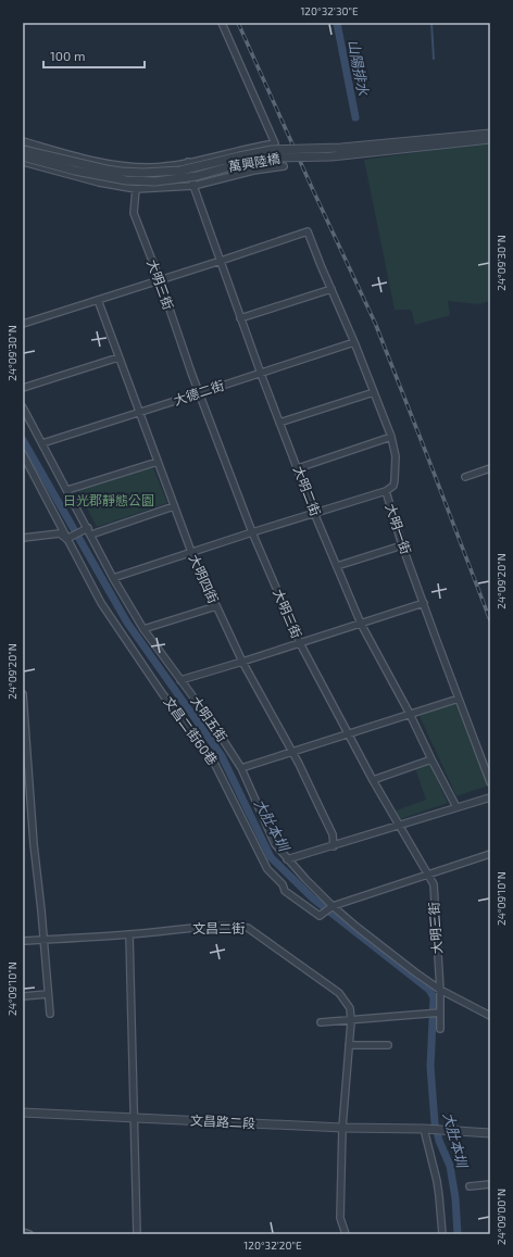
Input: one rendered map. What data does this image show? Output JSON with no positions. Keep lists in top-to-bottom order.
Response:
{
  "streets": {
    "street": [
      "萬興陸橋",
      "大明三街",
      "大德二街",
      "大明二街",
      "大明一街",
      "大明四街",
      "大明五街",
      "文昌二街60巷",
      "文昌二街",
      "文昌路二段"
    ]
  },
  "crossings": [
    ["大明三街", "大德二街"],
    ["大明三街", "大明五街"],
    ["大德二街", "大明二街"],
    ["大德二街", "大明一街"],
    ["大德二街", "大明四街"],
    ["大德二街", "大明五街"],
    ["大明二街", "大明一街"],
    ["大明五街", "文昌二街60巷"],
    ["文昌二街", "文昌路二段"]
  ],
  "water": ["山陽排水", "大肚本圳"],
  "parks": ["日光郡靜態公園"],
  "scale_bar": "100 m",
  "coordinates": [
    "120°32'30\"E",
    "24°09'30\"N",
    "24°09'20\"N",
    "24°09'10\"N",
    "24°09'00\"N",
    "120°32'20\"E"
  ]
}
